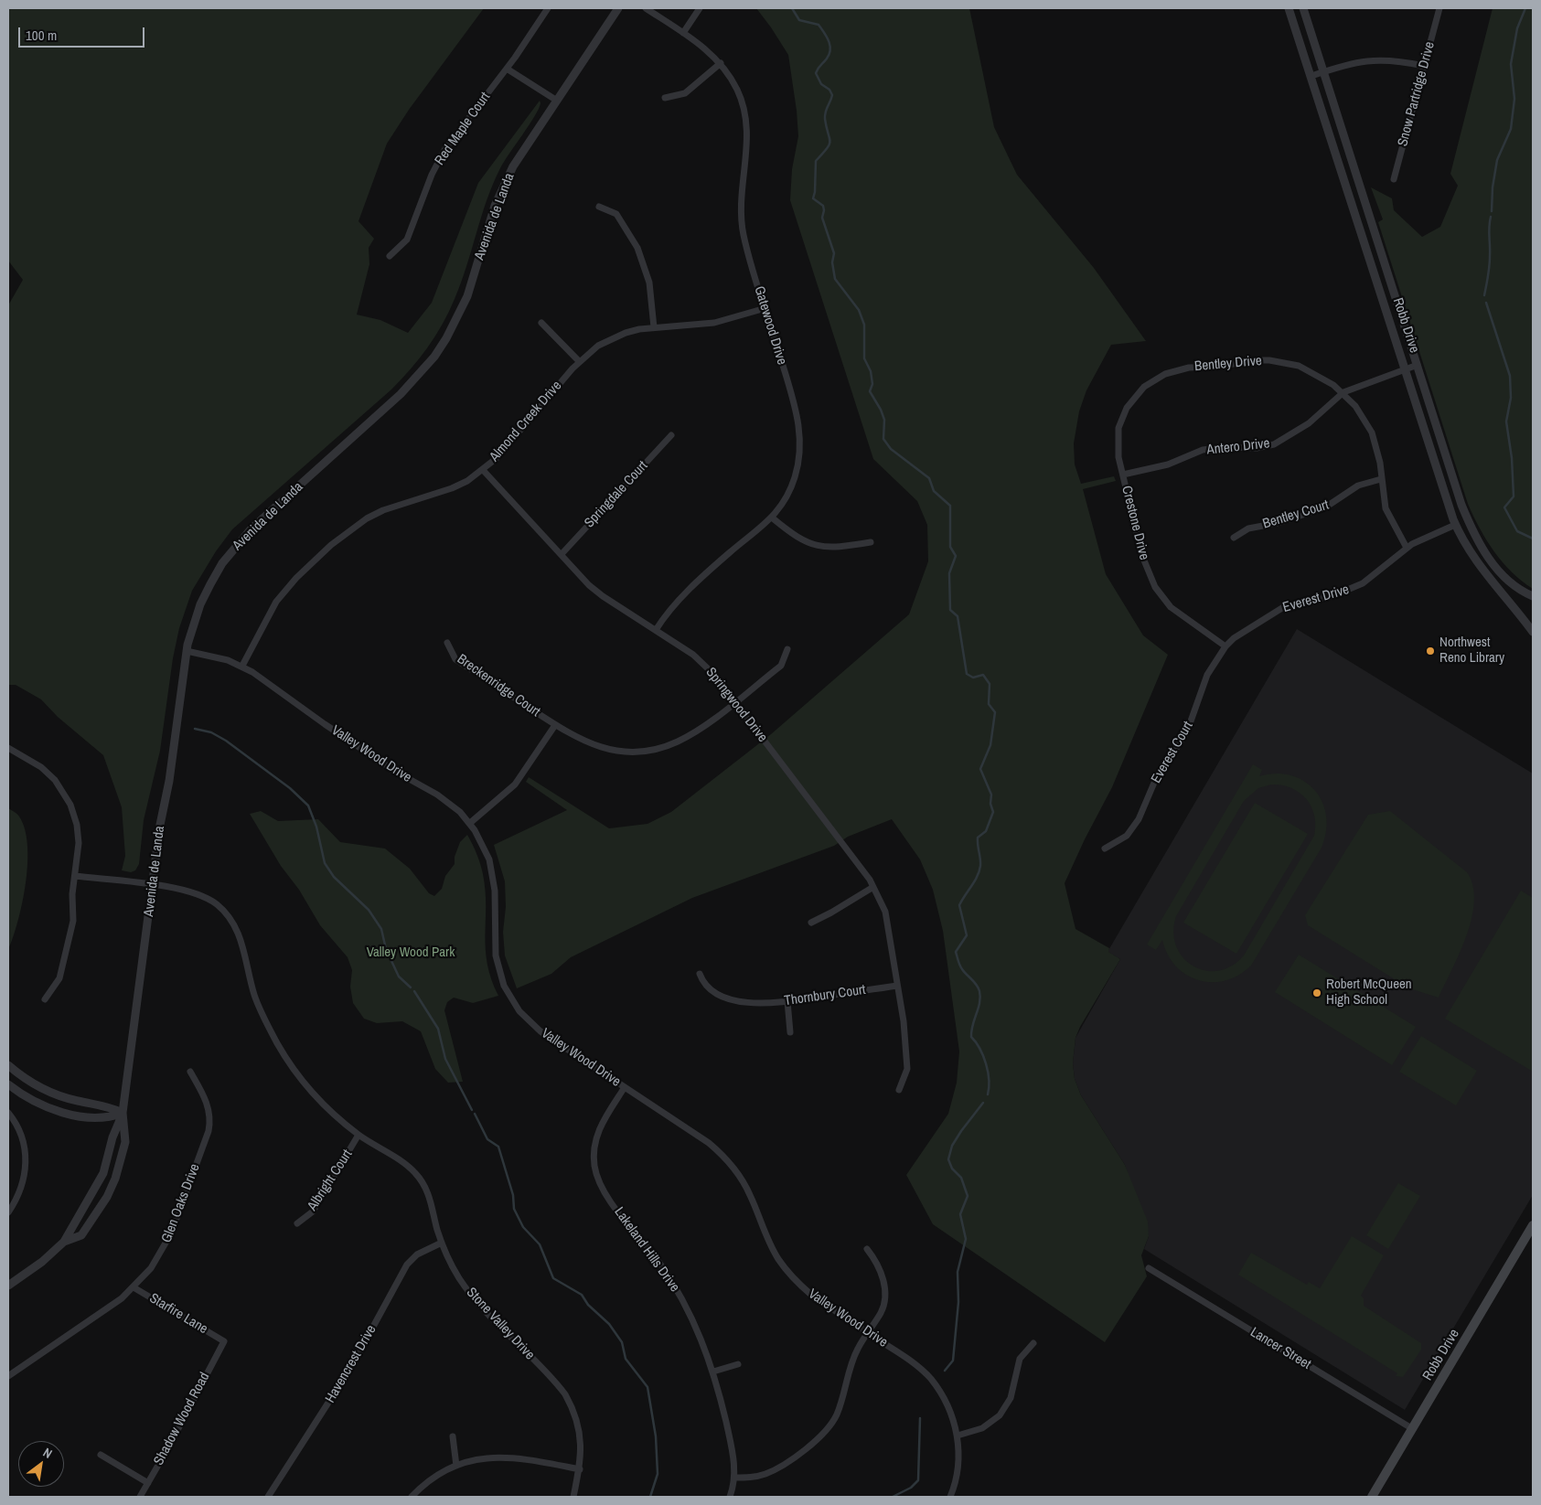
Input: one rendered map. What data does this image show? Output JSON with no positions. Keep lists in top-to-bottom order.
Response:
{
  "streets": {
    "main road": ["Robb Drive"],
    "street": [
      "Snow Partridge Drive",
      "Red Maple Court",
      "Avenida de Landa",
      "Gatewood Drive",
      "Bentley Drive",
      "Almond Creek Drive",
      "Antero Drive",
      "Springdale Court",
      "Bentley Court",
      "Crestone Drive",
      "Everest Drive",
      "Breckenridge Court",
      "Springwood Drive",
      "Everest Court",
      "Valley Wood Drive",
      "Thornbury Court",
      "Albright Court",
      "Glen Oaks Drive",
      "Lakeland Hills Drive",
      "Starfire Lane",
      "Stone Valley Drive",
      "Lancer Street",
      "Havencrest Drive",
      "Shadow Wood Road"
    ]
  },
  "crossings": [
    ["Avenida de Landa", "Valley Wood Drive"],
    ["Avenida de Landa", "Stone Valley Drive"],
    ["Gatewood Drive", "Almond Creek Drive"],
    ["Gatewood Drive", "Springwood Drive"],
    ["Robb Drive", "Antero Drive"],
    ["Robb Drive", "Everest Drive"],
    ["Robb Drive", "Lancer Street"],
    ["Bentley Drive", "Antero Drive"],
    ["Bentley Drive", "Bentley Court"],
    ["Bentley Drive", "Crestone Drive"],
    ["Bentley Drive", "Everest Drive"],
    ["Almond Creek Drive", "Springwood Drive"],
    ["Almond Creek Drive", "Valley Wood Drive"],
    ["Antero Drive", "Crestone Drive"],
    ["Springdale Court", "Springwood Drive"],
    ["Crestone Drive", "Everest Drive"],
    ["Crestone Drive", "Everest Court"],
    ["Everest Drive", "Everest Court"],
    ["Breckenridge Court", "Springwood Drive"],
    ["Springwood Drive", "Thornbury Court"],
    ["Valley Wood Drive", "Lakeland Hills Drive"],
    ["Albright Court", "Stone Valley Drive"],
    ["Glen Oaks Drive", "Starfire Lane"],
    ["Starfire Lane", "Shadow Wood Road"],
    ["Stone Valley Drive", "Havencrest Drive"]
  ],
  "parks": ["Valley Wood Park"],
  "places": ["Northwest Reno Library", "Robert McQueen High School"],
  "scale_bar": "100 m",
  "north": "top right"
}
